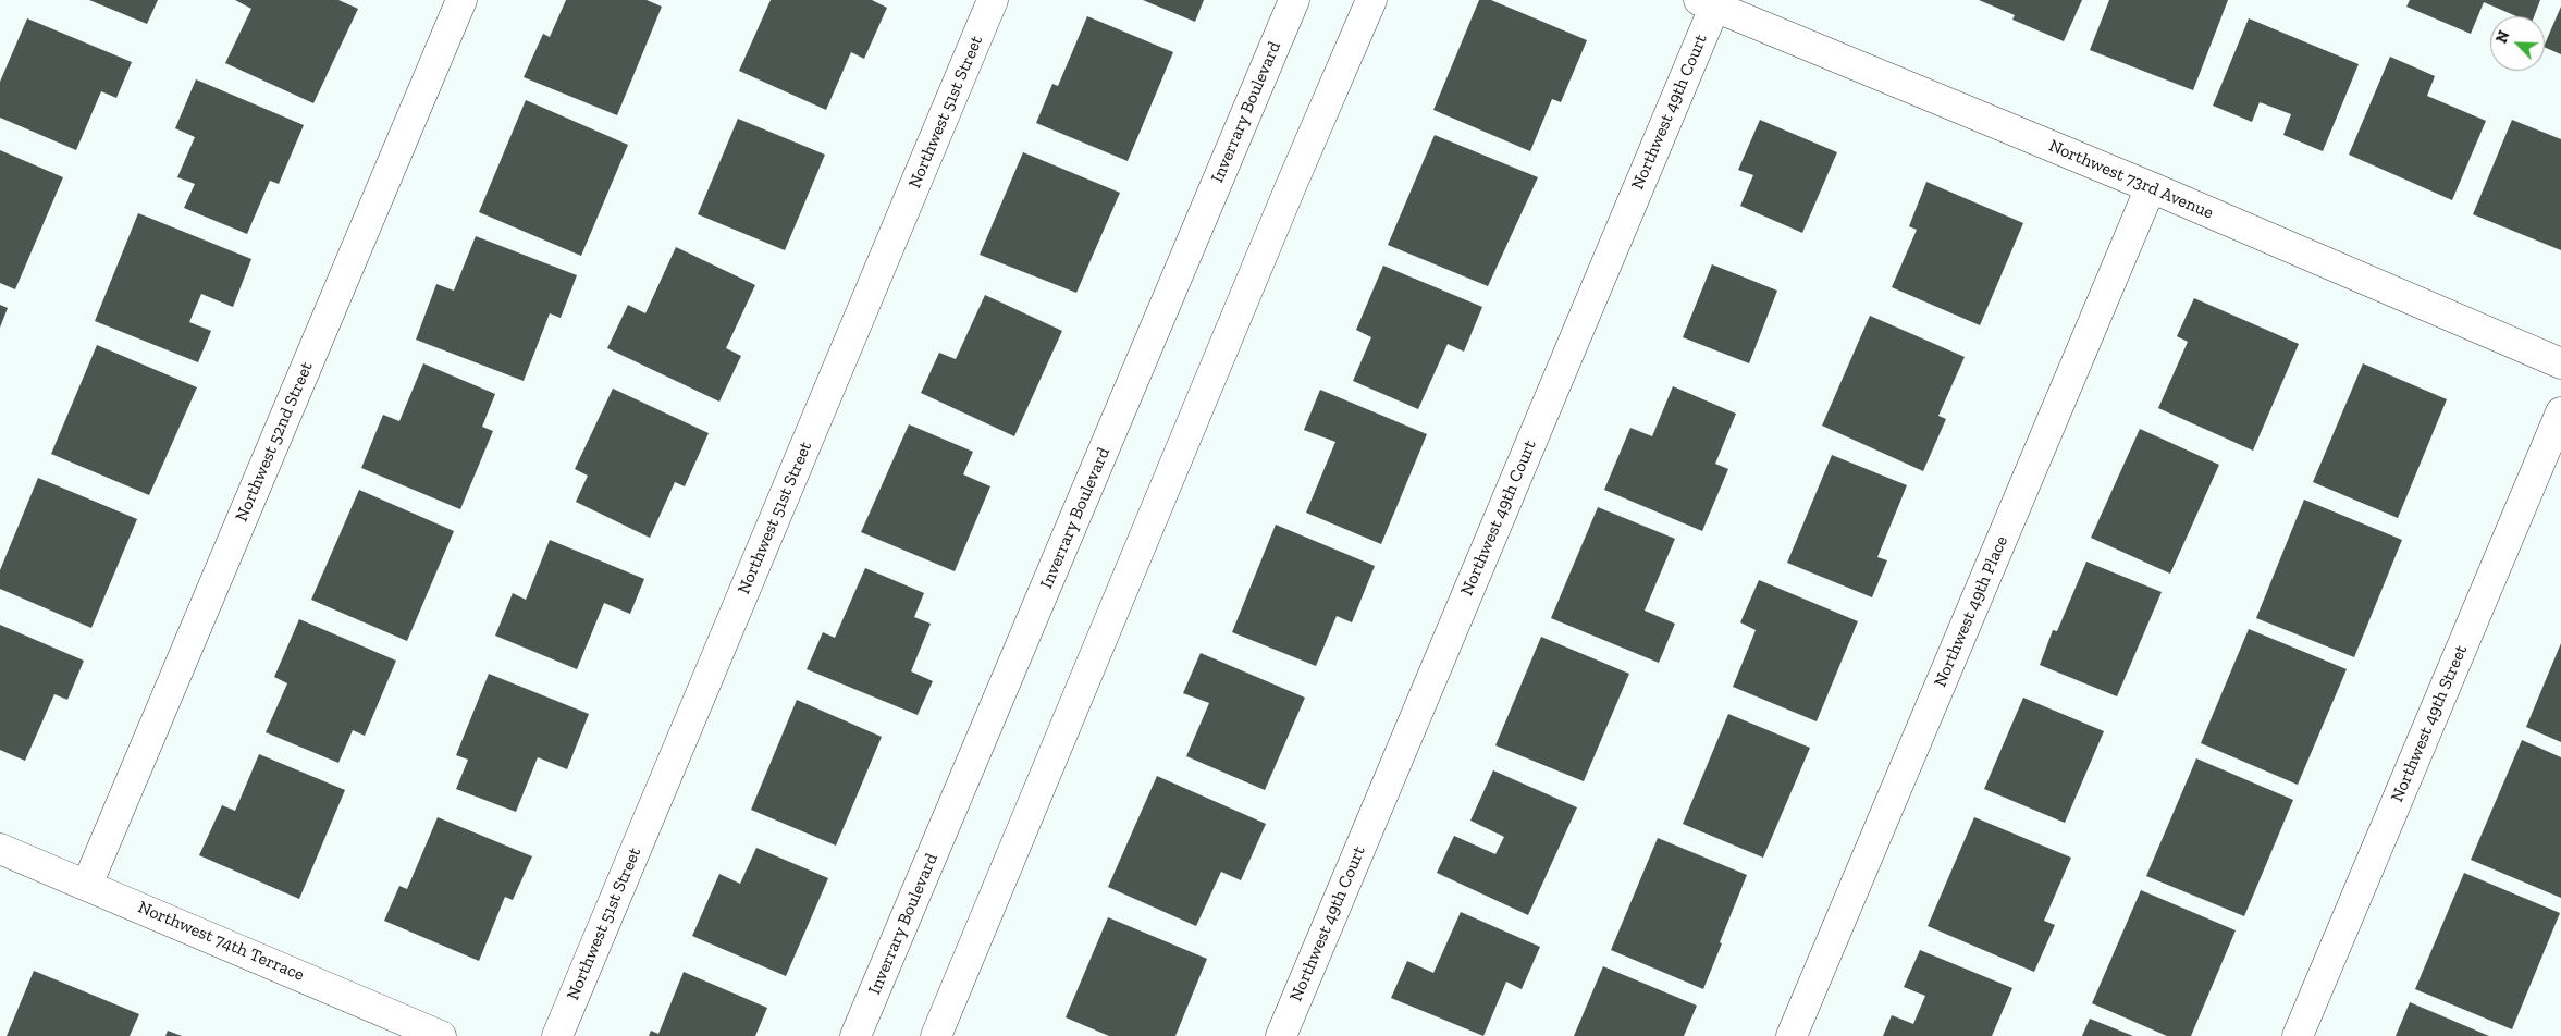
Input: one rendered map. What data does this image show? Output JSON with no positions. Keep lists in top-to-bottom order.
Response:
{
  "streets": {
    "street": [
      "Northwest 51st Street",
      "Inverrary Boulevard",
      "Northwest 49th Court",
      "Northwest 73rd Avenue",
      "Northwest 52nd Street",
      "Northwest 49th Place",
      "Northwest 49th Street",
      "Northwest 74th Terrace"
    ]
  },
  "crossings": [
    ["Northwest 49th Court", "Northwest 73rd Avenue"],
    ["Northwest 73rd Avenue", "Northwest 49th Place"],
    ["Northwest 52nd Street", "Northwest 74th Terrace"]
  ],
  "north": "top left"
}
